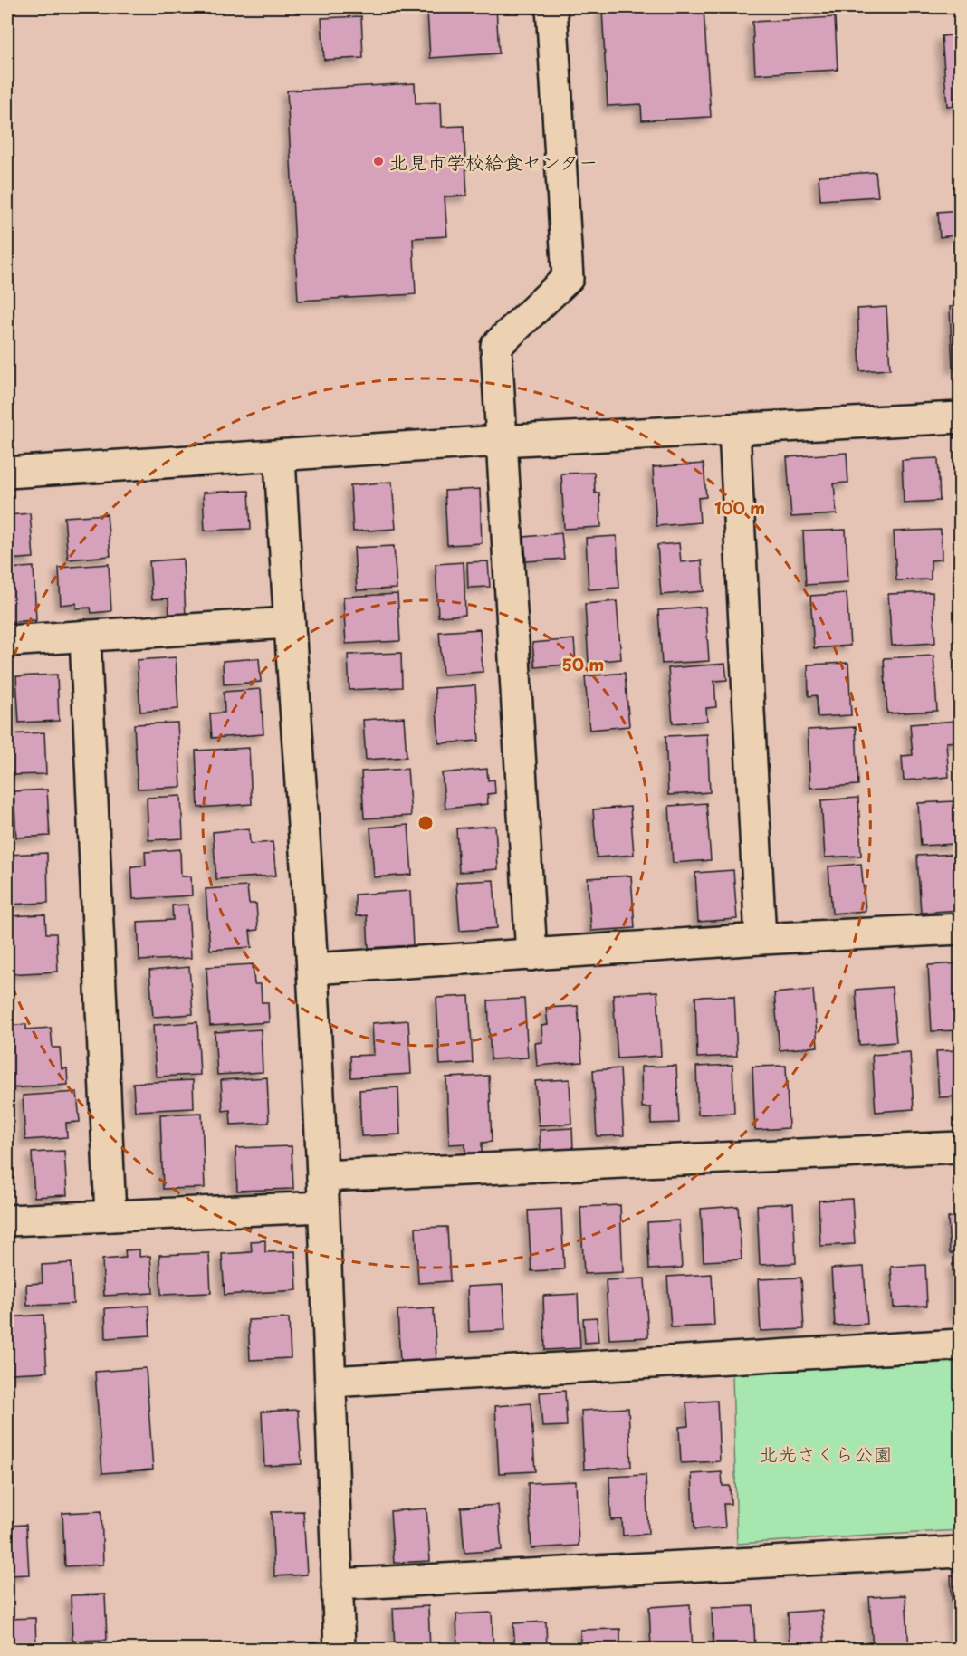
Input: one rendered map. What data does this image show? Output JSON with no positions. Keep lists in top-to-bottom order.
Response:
{
  "parks": ["北光さくら公園"],
  "places": ["北見市学校給食センター"],
  "rings": ["100 m", "50 m"]
}
